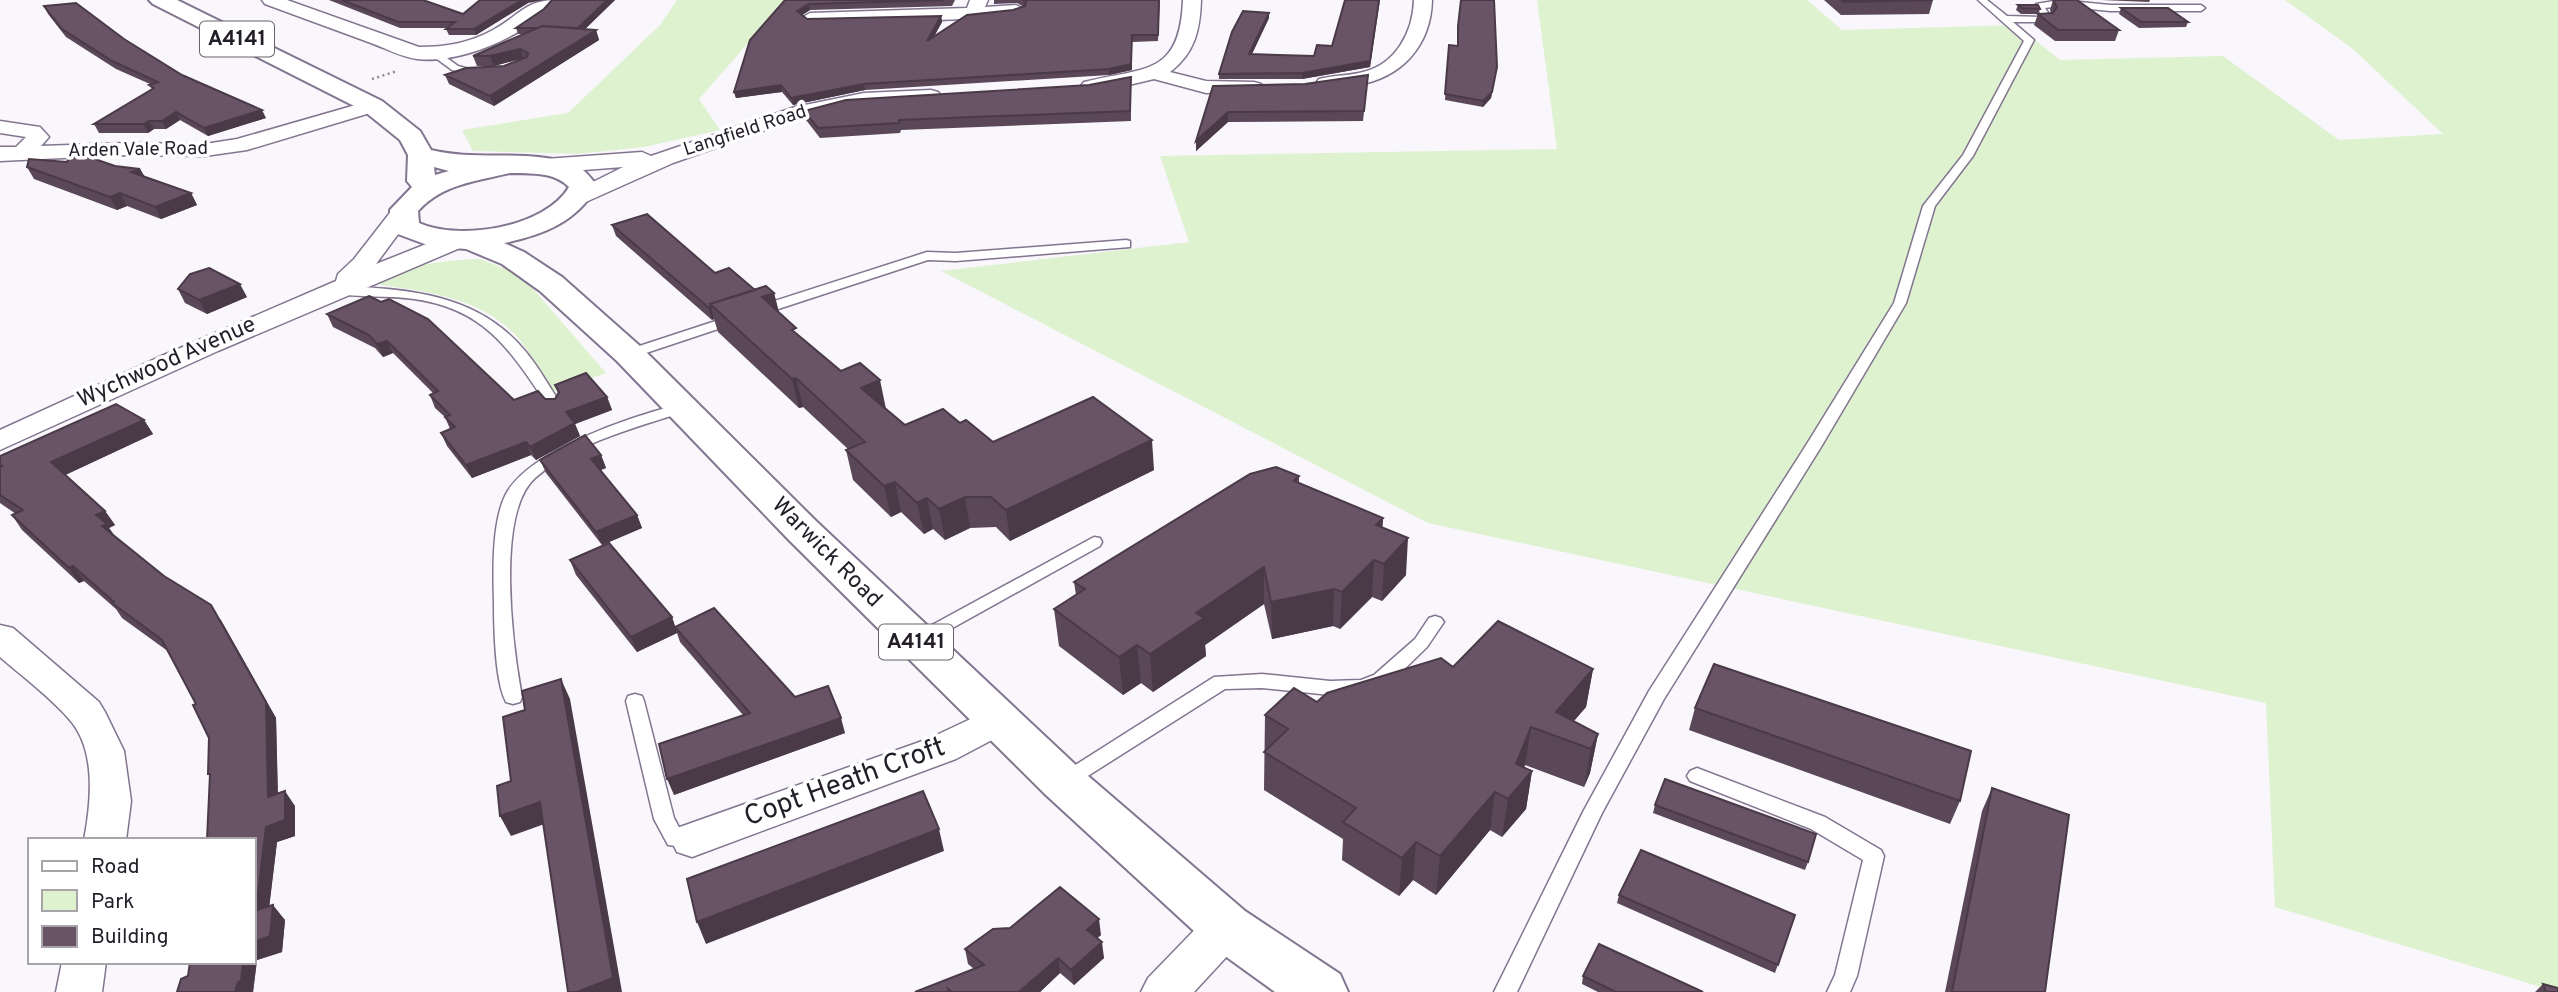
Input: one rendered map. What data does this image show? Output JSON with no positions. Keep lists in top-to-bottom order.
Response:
{
  "streets": {
    "main road": ["A4141", "Warwick Road"],
    "street": [
      "Langfield Road",
      "Arden Vale Road",
      "Wychwood Avenue",
      "Copt Heath Croft"
    ]
  },
  "crossings": [
    ["A4141", "Arden Vale Road"],
    ["Langfield Road", "Warwick Road"],
    ["Wychwood Avenue", "Warwick Road"],
    ["Warwick Road", "Copt Heath Croft"]
  ],
  "legend": ["Road", "Park", "Building"]
}
